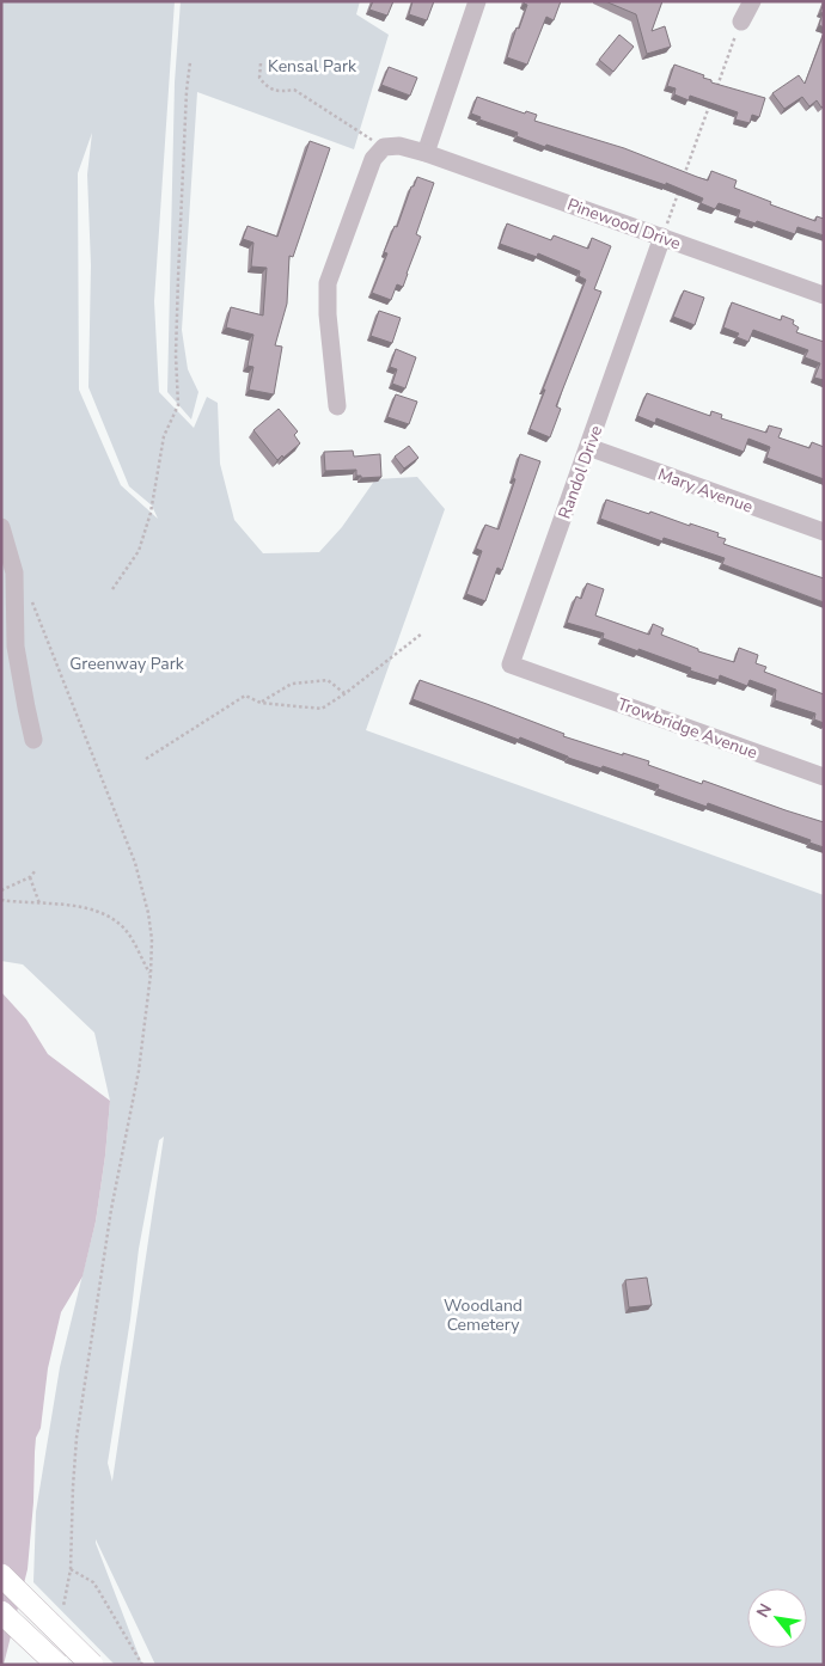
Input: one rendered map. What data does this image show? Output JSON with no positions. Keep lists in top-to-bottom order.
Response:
{
  "streets": {
    "street": [
      "Pinewood Drive",
      "Randol Drive",
      "Mary Avenue",
      "Trowbridge Avenue"
    ]
  },
  "crossings": [
    ["Pinewood Drive", "Randol Drive"],
    ["Randol Drive", "Mary Avenue"],
    ["Randol Drive", "Trowbridge Avenue"]
  ],
  "parks": ["Kensal Park", "Greenway Park", "Woodland Cemetery"],
  "north": "top left"
}
